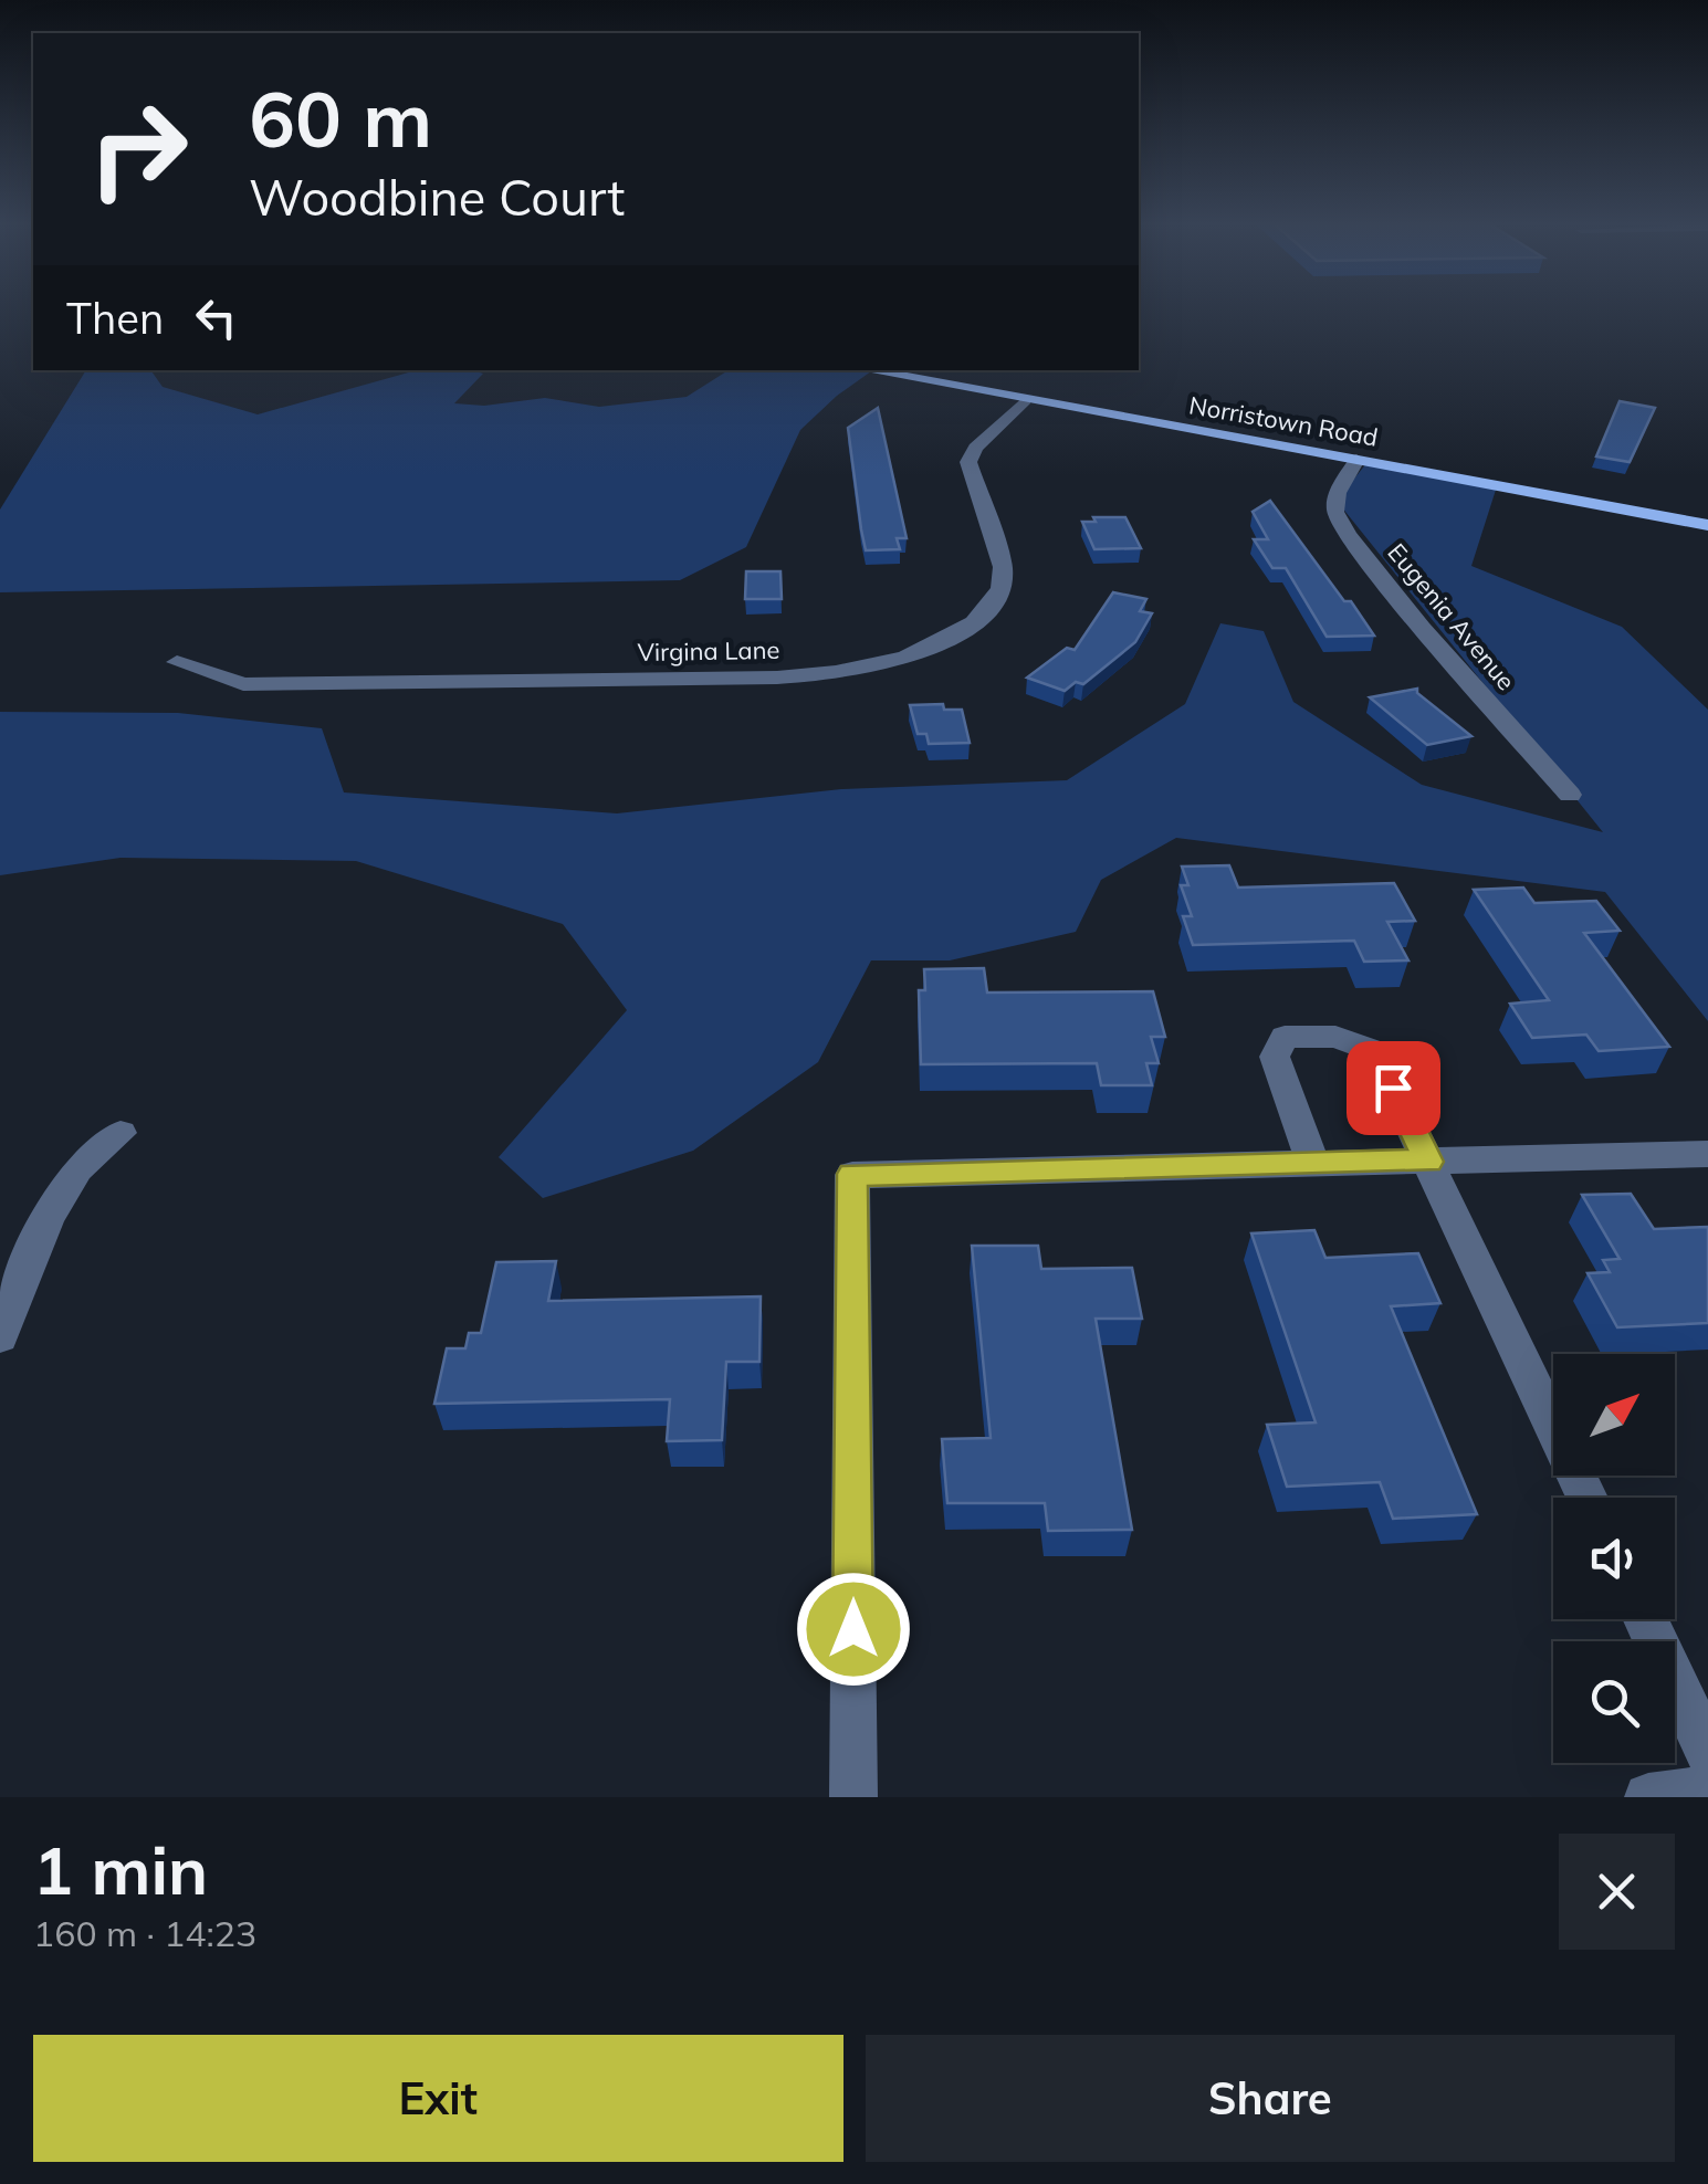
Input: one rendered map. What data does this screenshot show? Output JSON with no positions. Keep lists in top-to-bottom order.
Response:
{
  "streets": {
    "main road": ["Norristown Road"],
    "street": ["Eugenia Avenue", "Virgina Lane"]
  },
  "crossings": [
    ["Norristown Road", "Eugenia Avenue"],
    ["Norristown Road", "Virgina Lane"]
  ],
  "north": "top right",
  "page": {
    "turn": ["60 m", "Woodbine Court"],
    "then": "Then",
    "heading": ["1 min", "160 m · 14:23"],
    "buttons": ["Exit", "Share"]
  }
}
